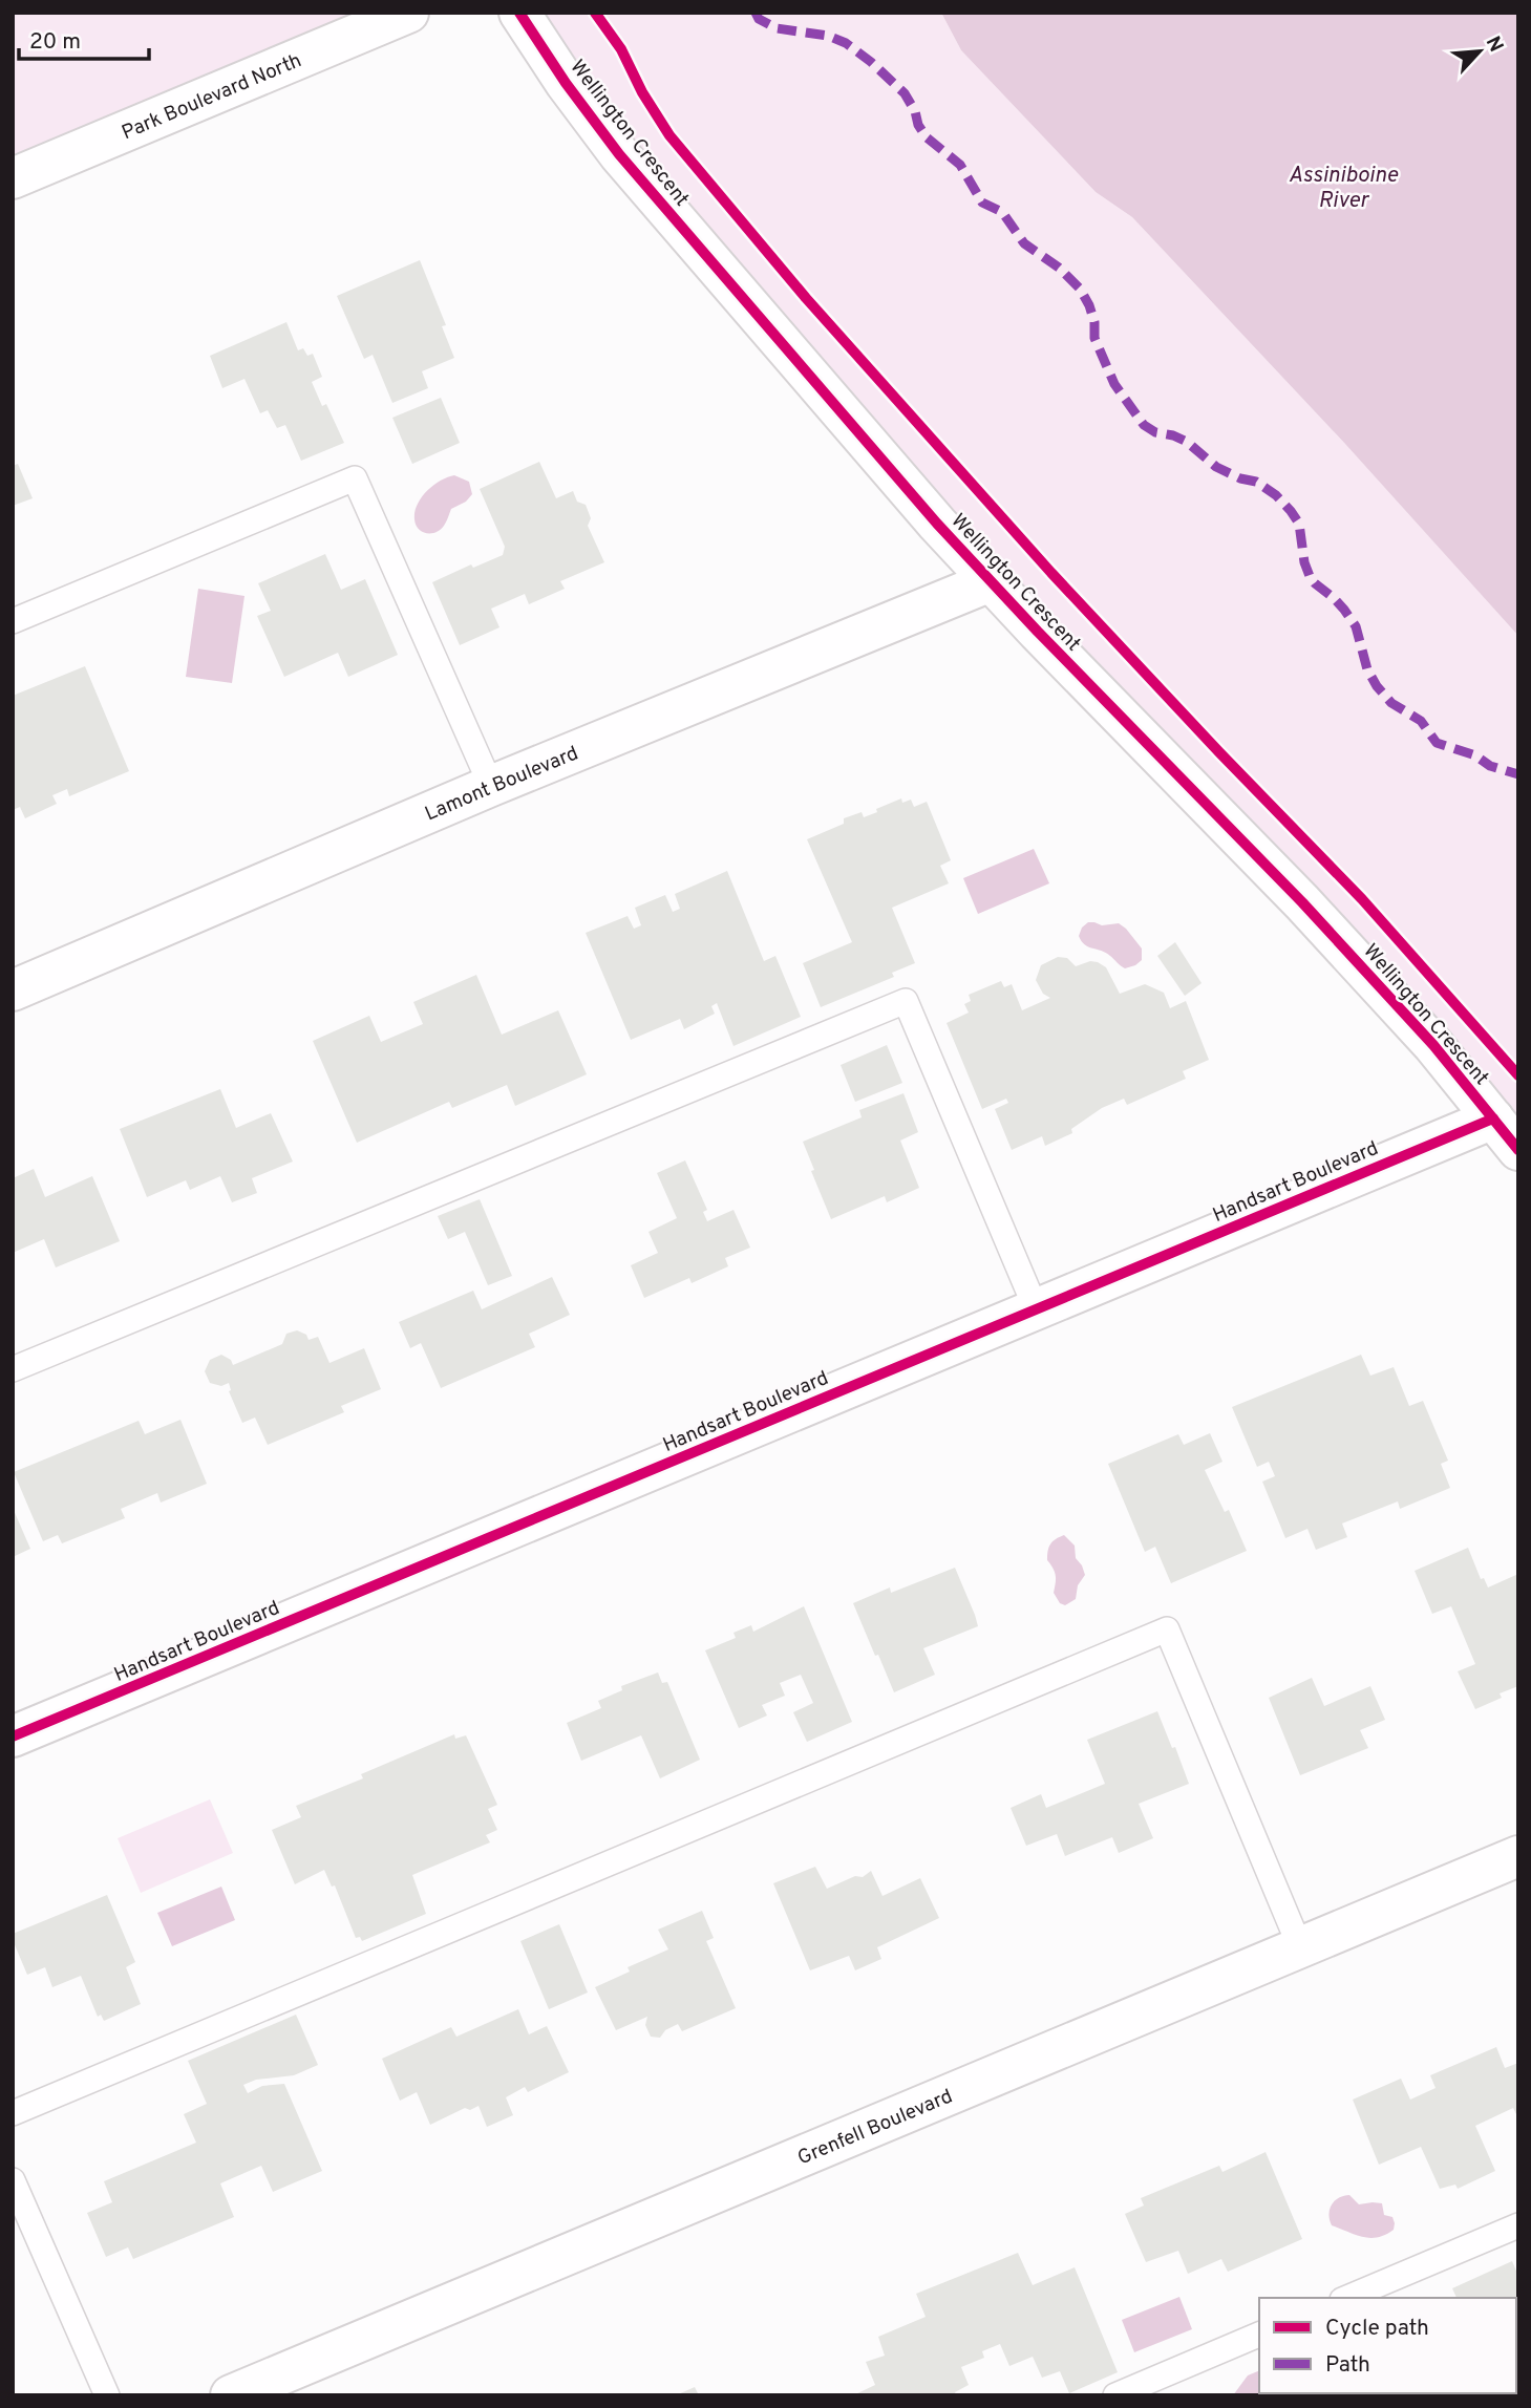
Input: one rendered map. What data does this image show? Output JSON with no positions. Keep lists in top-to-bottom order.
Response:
{
  "streets": {
    "street": [
      "Park Boulevard North",
      "Wellington Crescent",
      "Lamont Boulevard",
      "Handsart Boulevard",
      "Grenfell Boulevard"
    ]
  },
  "crossings": [
    ["Wellington Crescent", "Lamont Boulevard"],
    ["Wellington Crescent", "Handsart Boulevard"]
  ],
  "water": ["Assiniboine River"],
  "legend": ["Cycle path", "Path"],
  "scale_bar": "20 m",
  "north": "top right"
}
